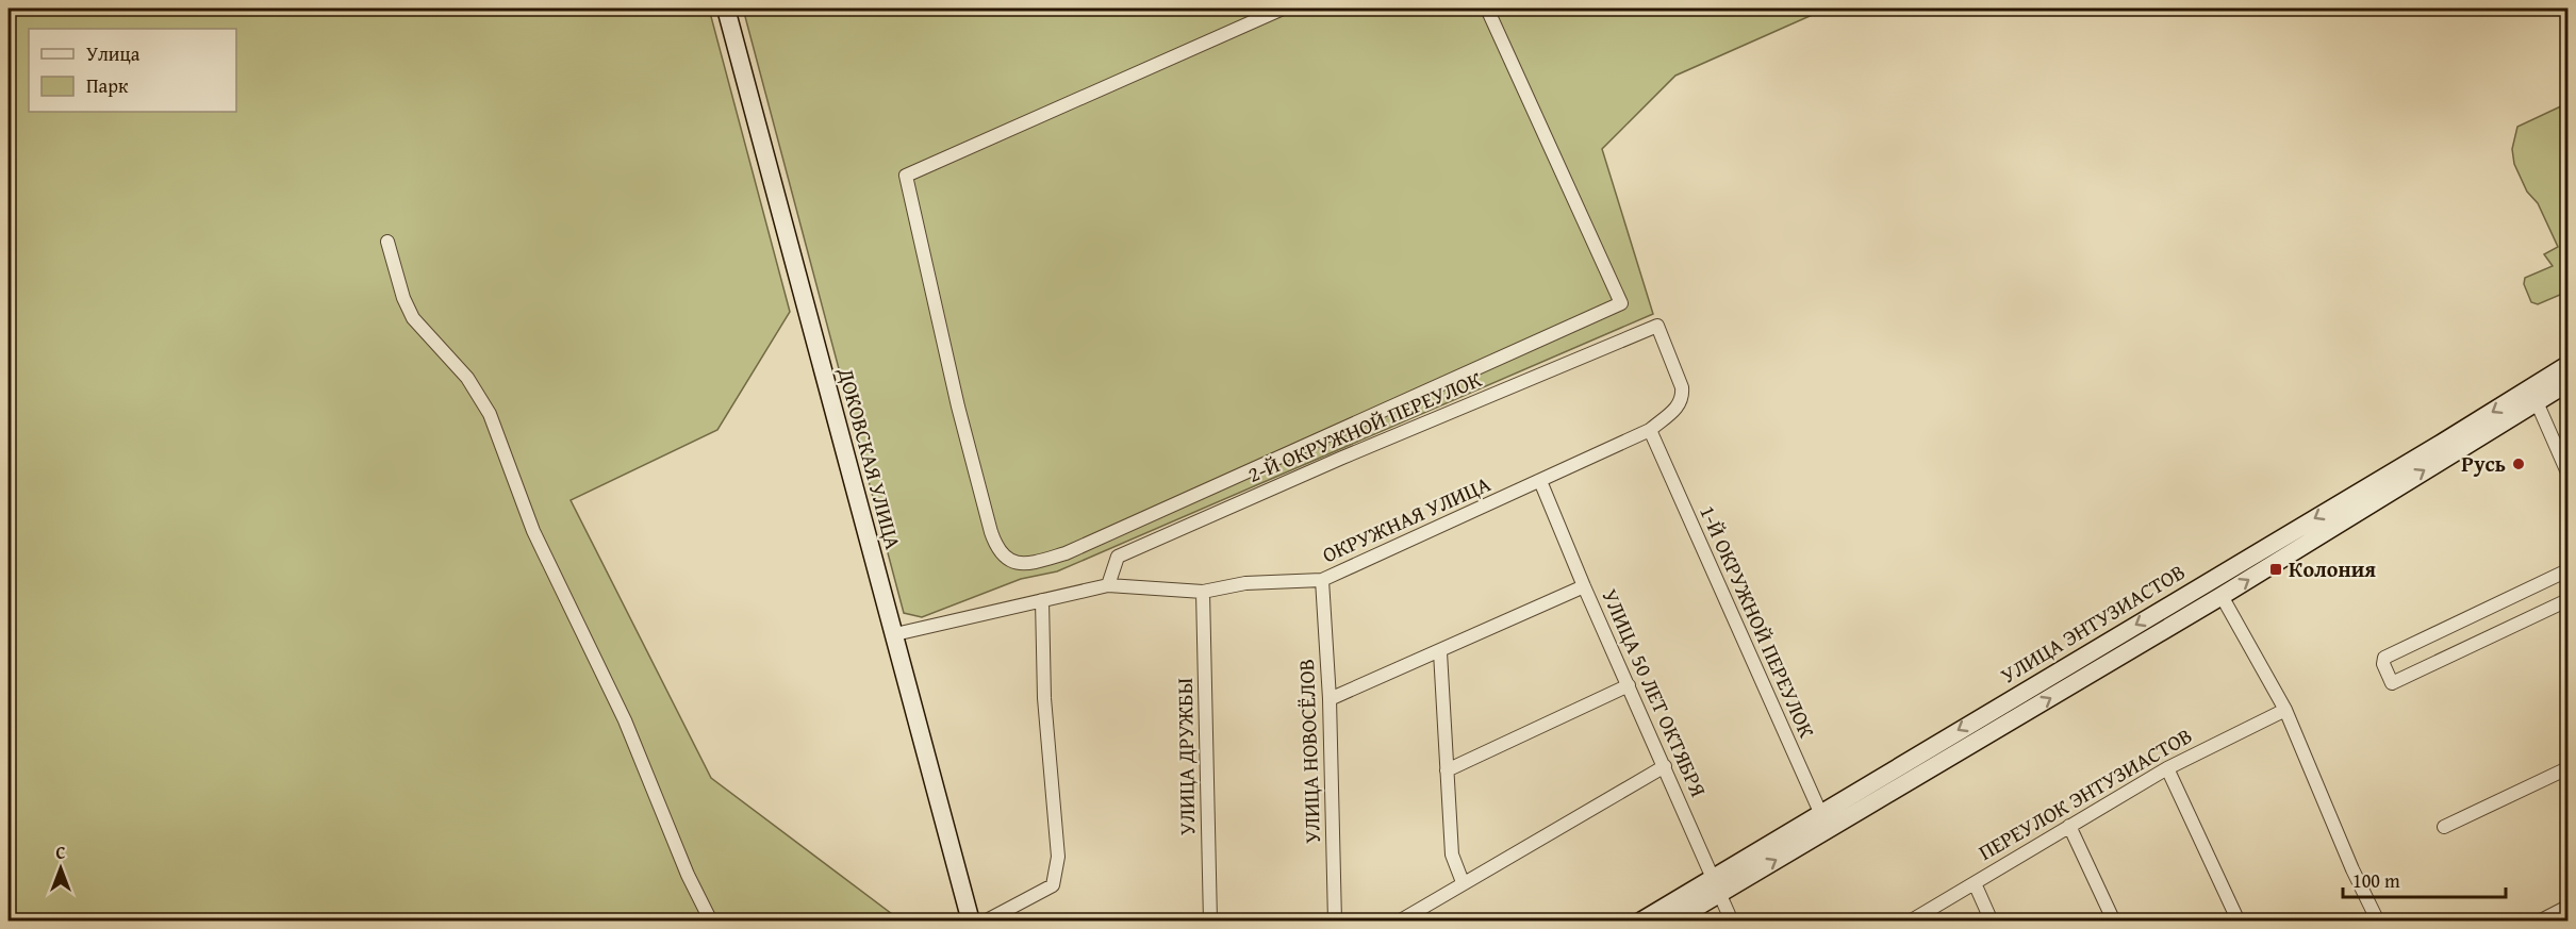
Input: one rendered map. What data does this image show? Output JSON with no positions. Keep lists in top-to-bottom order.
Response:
{
  "streets": {
    "main road": ["ДОКОВСКАЯ УЛИЦА", "УЛИЦА ЭНТУЗИАСТОВ"],
    "street": [
      "2-Й ОКРУЖНОЙ ПЕРЕУЛОК",
      "ОКРУЖНАЯ УЛИЦА",
      "1-Й ОКРУЖНОЙ ПЕРЕУЛОК",
      "УЛИЦА 50 ЛЕТ ОКТЯБРЯ",
      "УЛИЦА НОВОСЁЛОВ",
      "УЛИЦА ДРУЖБЫ",
      "ПЕРЕУЛОК ЭНТУЗИАСТОВ"
    ]
  },
  "crossings": [
    ["2-Й ОКРУЖНОЙ ПЕРЕУЛОК", "ОКРУЖНАЯ УЛИЦА"],
    ["ДОКОВСКАЯ УЛИЦА", "ОКРУЖНАЯ УЛИЦА"],
    ["ОКРУЖНАЯ УЛИЦА", "1-Й ОКРУЖНОЙ ПЕРЕУЛОК"],
    ["ОКРУЖНАЯ УЛИЦА", "УЛИЦА 50 ЛЕТ ОКТЯБРЯ"],
    ["ОКРУЖНАЯ УЛИЦА", "УЛИЦА НОВОСЁЛОВ"],
    ["ОКРУЖНАЯ УЛИЦА", "УЛИЦА ДРУЖБЫ"],
    ["1-Й ОКРУЖНОЙ ПЕРЕУЛОК", "УЛИЦА ЭНТУЗИАСТОВ"],
    ["УЛИЦА ЭНТУЗИАСТОВ", "УЛИЦА 50 ЛЕТ ОКТЯБРЯ"]
  ],
  "places": {
    "other": ["Русь"],
    "transit": ["Колония"]
  },
  "legend": ["Улица", "Парк"],
  "scale_bar": "100 m",
  "north": "top"
}
